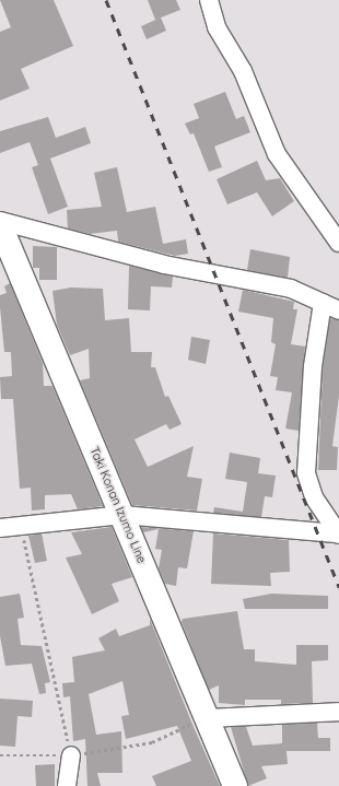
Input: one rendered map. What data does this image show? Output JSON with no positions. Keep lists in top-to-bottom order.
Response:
{
  "streets": {
    "main road": ["Taki Konan Izumo Line"]
  }
}
